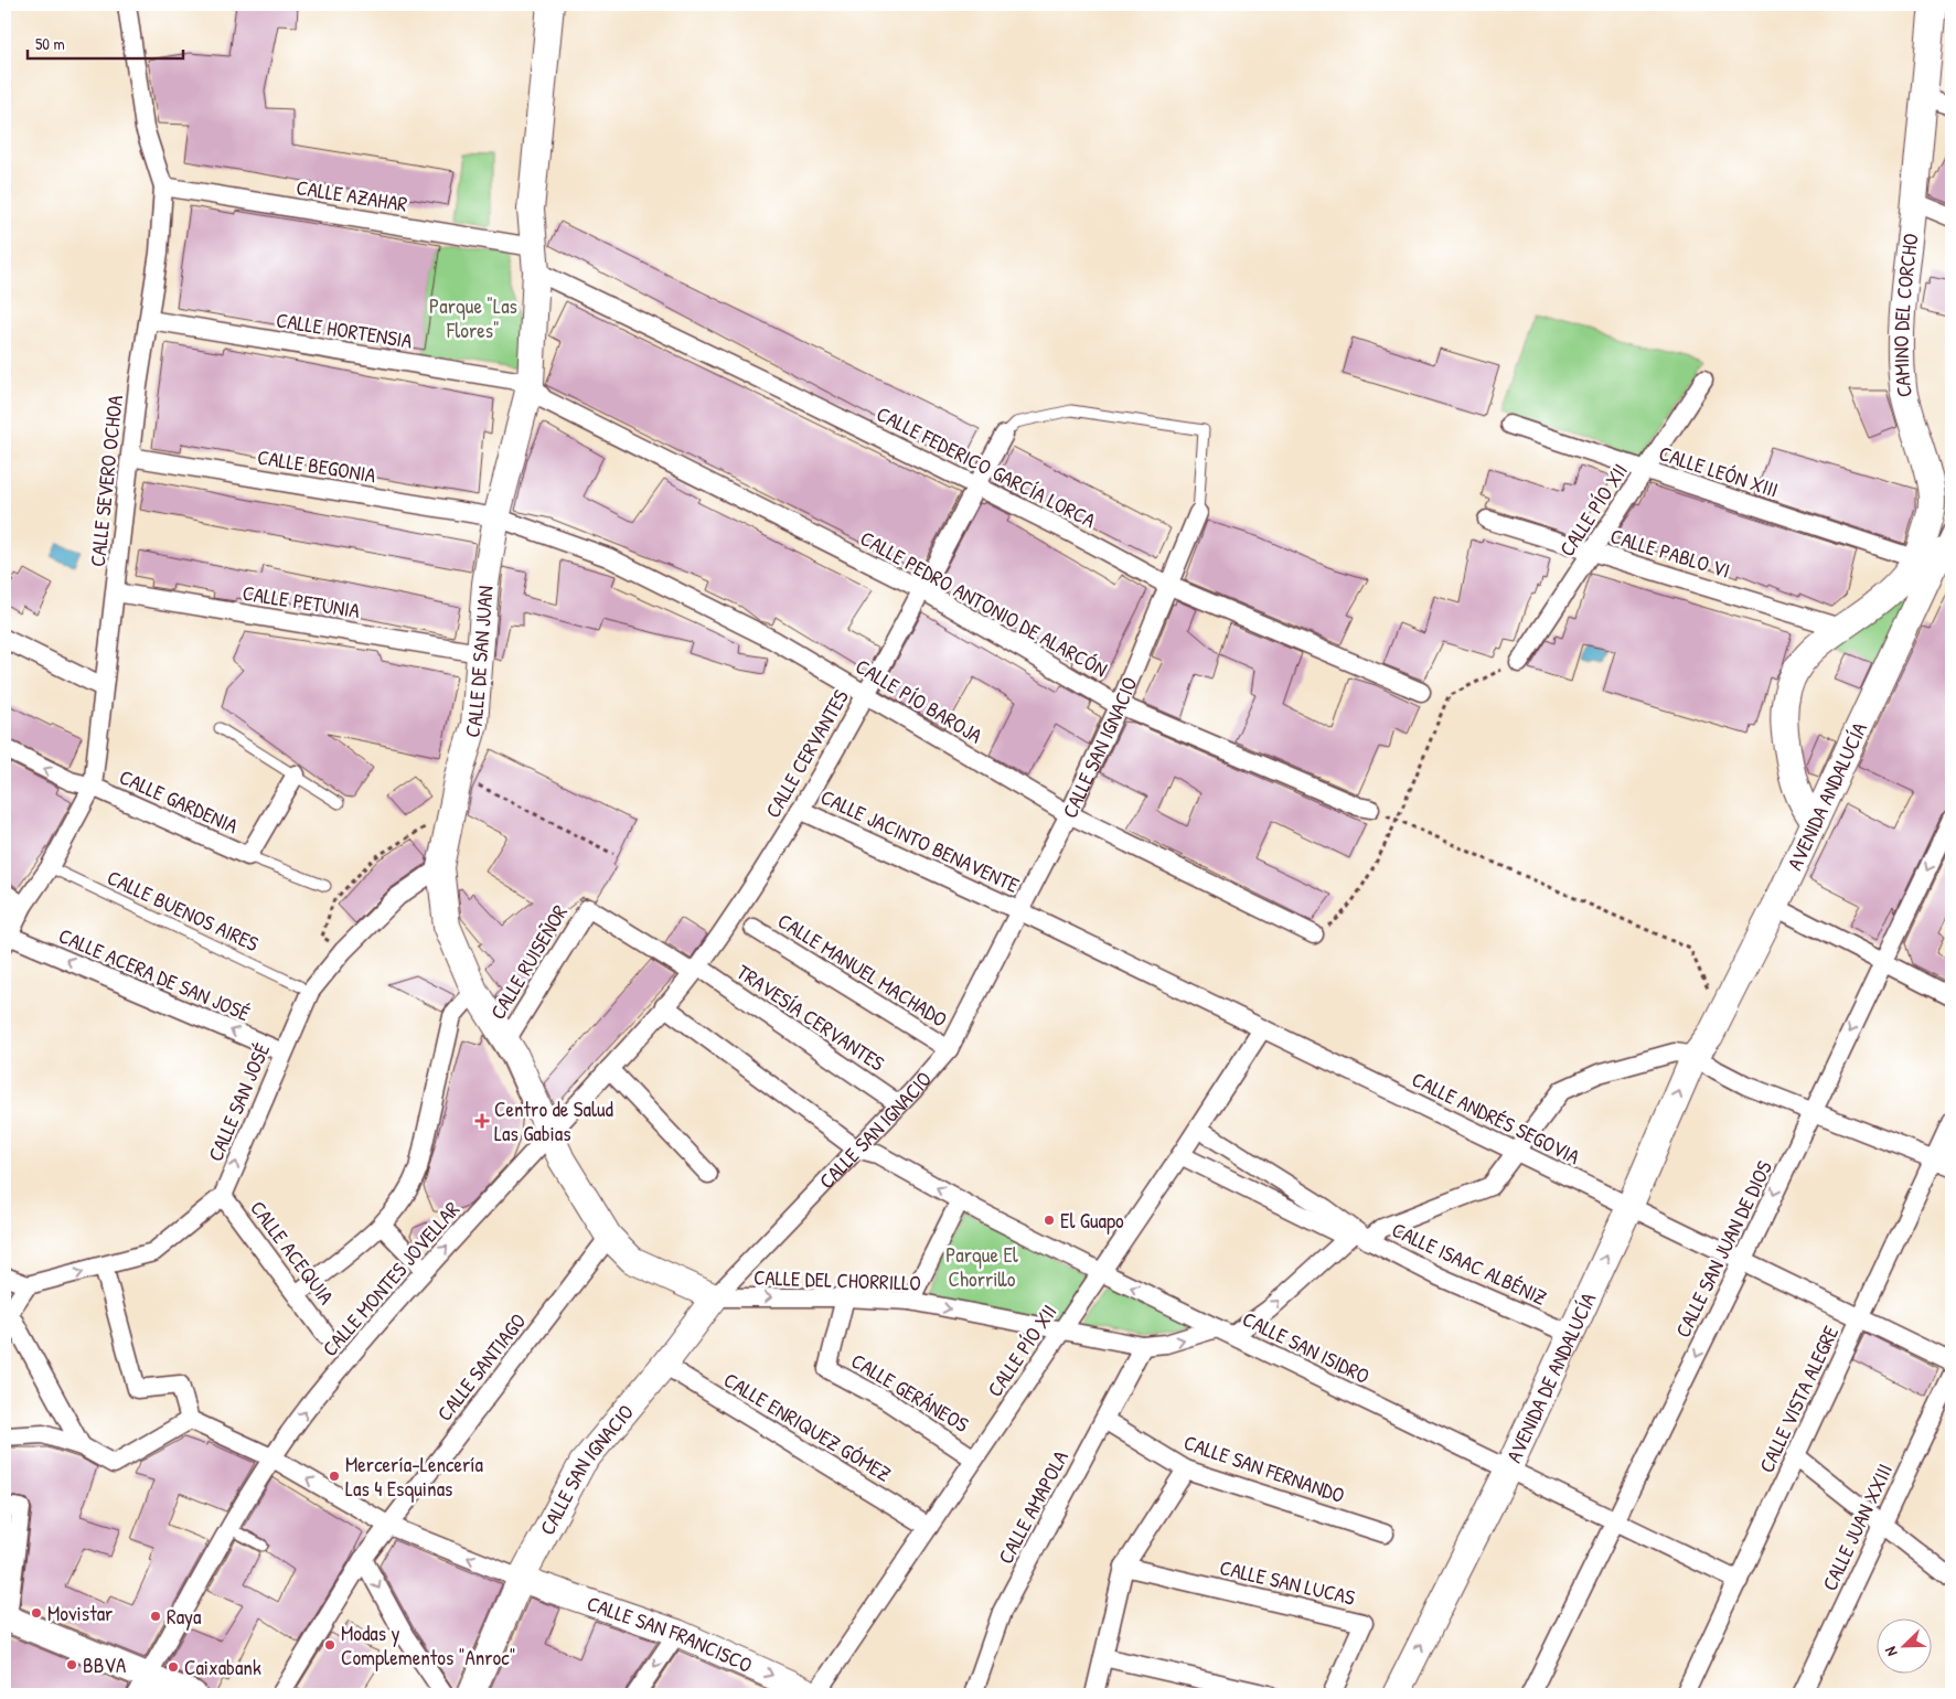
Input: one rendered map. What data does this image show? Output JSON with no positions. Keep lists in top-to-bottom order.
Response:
{
  "streets": {
    "street": [
      "CALLE AZAHAR",
      "CAMINO DEL CORCHO",
      "CALLE HORTENSIA",
      "CALLE BEGONIA",
      "CALLE FEDERICO GARCÍA LORCA",
      "CALLE LEÓN XIII",
      "CALLE SEVERO OCHOA",
      "CALLE PÍO XII",
      "CALLE PABLO VI",
      "CALLE PETUNIA",
      "CALLE PEDRO ANTONIO DE ALARCÓN",
      "CALLE DE SAN JUAN",
      "CALLE PÍO BAROJA",
      "CALLE SAN IGNACIO",
      "CALLE CERVANTES",
      "AVENIDA ANDALUCÍA",
      "CALLE GARDENIA",
      "CALLE JACINTO BENAVENTE",
      "CALLE RUISEÑOR",
      "CALLE MANUEL MACHADO",
      "CALLE ACERA DE SAN JOSÉ",
      "TRAVESÍA CERVANTES",
      "CALLE SAN JOSÉ",
      "CALLE ANDRÉS SEGOVIA",
      "CALLE SAN JUAN DE DIOS",
      "CALLE ACEQUIA",
      "CALLE ISAAC ALBÉNIZ",
      "CALLE MONTES JOVELLAR",
      "CALLE DEL CHORRILLO",
      "CALLE SAN ISIDRO",
      "CALLE SANTIAGO",
      "AVENIDA DE ANDALUCÍA",
      "CALLE GERÁNEOS",
      "CALLE VISTA ALEGRE",
      "CALLE ENRIQUEZ GÓMEZ",
      "CALLE SAN FERNANDO",
      "CALLE AMAPOLA",
      "CALLE JUAN XXIII",
      "CALLE SAN LUCAS",
      "CALLE SAN FRANCISCO"
    ],
    "lane": ["CALLE BUENOS AIRES"]
  },
  "crossings": [
    ["CALLE AZAHAR", "CALLE FEDERICO GARCÍA LORCA"],
    ["CALLE AZAHAR", "CALLE SEVERO OCHOA"],
    ["CALLE AZAHAR", "CALLE DE SAN JUAN"],
    ["CAMINO DEL CORCHO", "CALLE LEÓN XIII"],
    ["CAMINO DEL CORCHO", "CALLE PABLO VI"],
    ["CAMINO DEL CORCHO", "AVENIDA ANDALUCÍA"],
    ["CALLE HORTENSIA", "CALLE SEVERO OCHOA"],
    ["CALLE HORTENSIA", "CALLE PEDRO ANTONIO DE ALARCÓN"],
    ["CALLE HORTENSIA", "CALLE DE SAN JUAN"],
    ["CALLE BEGONIA", "CALLE SEVERO OCHOA"],
    ["CALLE BEGONIA", "CALLE DE SAN JUAN"],
    ["CALLE BEGONIA", "CALLE PÍO BAROJA"],
    ["CALLE FEDERICO GARCÍA LORCA", "CALLE DE SAN JUAN"],
    ["CALLE FEDERICO GARCÍA LORCA", "CALLE SAN IGNACIO"],
    ["CALLE FEDERICO GARCÍA LORCA", "CALLE CERVANTES"],
    ["CALLE LEÓN XIII", "CALLE PÍO XII"],
    ["CALLE SEVERO OCHOA", "CALLE PETUNIA"],
    ["CALLE SEVERO OCHOA", "CALLE GARDENIA"],
    ["CALLE SEVERO OCHOA", "CALLE BUENOS AIRES"],
    ["CALLE SEVERO OCHOA", "CALLE ACERA DE SAN JOSÉ"],
    ["CALLE PÍO XII", "CALLE PABLO VI"],
    ["CALLE PÍO XII", "CALLE ANDRÉS SEGOVIA"],
    ["CALLE PÍO XII", "CALLE ISAAC ALBÉNIZ"],
    ["CALLE PÍO XII", "CALLE DEL CHORRILLO"],
    ["CALLE PÍO XII", "CALLE SAN ISIDRO"],
    ["CALLE PÍO XII", "CALLE GERÁNEOS"],
    ["CALLE PÍO XII", "CALLE ENRIQUEZ GÓMEZ"],
    ["CALLE PÍO XII", "CALLE SAN FRANCISCO"],
    ["CALLE PETUNIA", "CALLE DE SAN JUAN"],
    ["CALLE PEDRO ANTONIO DE ALARCÓN", "CALLE DE SAN JUAN"],
    ["CALLE PEDRO ANTONIO DE ALARCÓN", "CALLE SAN IGNACIO"],
    ["CALLE PEDRO ANTONIO DE ALARCÓN", "CALLE CERVANTES"],
    ["CALLE DE SAN JUAN", "CALLE PÍO BAROJA"],
    ["CALLE DE SAN JUAN", "CALLE SAN IGNACIO"],
    ["CALLE DE SAN JUAN", "CALLE CERVANTES"],
    ["CALLE DE SAN JUAN", "CALLE RUISEÑOR"],
    ["CALLE DE SAN JUAN", "CALLE SAN JOSÉ"],
    ["CALLE DE SAN JUAN", "CALLE MONTES JOVELLAR"],
    ["CALLE DE SAN JUAN", "CALLE DEL CHORRILLO"],
    ["CALLE DE SAN JUAN", "CALLE SANTIAGO"],
    ["CALLE PÍO BAROJA", "CALLE SAN IGNACIO"],
    ["CALLE PÍO BAROJA", "CALLE CERVANTES"],
    ["CALLE SAN IGNACIO", "CALLE JACINTO BENAVENTE"],
    ["CALLE SAN IGNACIO", "CALLE MANUEL MACHADO"],
    ["CALLE SAN IGNACIO", "TRAVESÍA CERVANTES"],
    ["CALLE SAN IGNACIO", "CALLE ANDRÉS SEGOVIA"],
    ["CALLE SAN IGNACIO", "CALLE DEL CHORRILLO"],
    ["CALLE SAN IGNACIO", "CALLE SAN ISIDRO"],
    ["CALLE SAN IGNACIO", "CALLE ENRIQUEZ GÓMEZ"],
    ["CALLE SAN IGNACIO", "CALLE SAN FRANCISCO"],
    ["CALLE CERVANTES", "CALLE JACINTO BENAVENTE"],
    ["CALLE CERVANTES", "TRAVESÍA CERVANTES"],
    ["CALLE CERVANTES", "CALLE MONTES JOVELLAR"],
    ["CALLE CERVANTES", "CALLE SAN ISIDRO"],
    ["AVENIDA ANDALUCÍA", "CALLE DEL CHORRILLO"],
    ["AVENIDA ANDALUCÍA", "AVENIDA DE ANDALUCÍA"],
    ["CALLE JACINTO BENAVENTE", "CALLE ANDRÉS SEGOVIA"],
    ["CALLE RUISEÑOR", "TRAVESÍA CERVANTES"],
    ["CALLE ACERA DE SAN JOSÉ", "CALLE SAN JOSÉ"],
    ["CALLE SAN JOSÉ", "CALLE ACEQUIA"],
    ["CALLE ANDRÉS SEGOVIA", "CALLE SAN JUAN DE DIOS"],
    ["CALLE ANDRÉS SEGOVIA", "CALLE DEL CHORRILLO"],
    ["CALLE ANDRÉS SEGOVIA", "AVENIDA DE ANDALUCÍA"],
    ["CALLE ANDRÉS SEGOVIA", "CALLE VISTA ALEGRE"],
    ["CALLE SAN JUAN DE DIOS", "CALLE SAN ISIDRO"],
    ["CALLE ISAAC ALBÉNIZ", "CALLE DEL CHORRILLO"],
    ["CALLE ISAAC ALBÉNIZ", "AVENIDA DE ANDALUCÍA"],
    ["CALLE DEL CHORRILLO", "CALLE SAN ISIDRO"],
    ["CALLE DEL CHORRILLO", "AVENIDA DE ANDALUCÍA"],
    ["CALLE DEL CHORRILLO", "CALLE GERÁNEOS"],
    ["CALLE DEL CHORRILLO", "CALLE AMAPOLA"],
    ["CALLE SAN ISIDRO", "AVENIDA DE ANDALUCÍA"],
    ["CALLE SAN ISIDRO", "CALLE VISTA ALEGRE"],
    ["CALLE SAN FERNANDO", "CALLE AMAPOLA"]
  ],
  "one_way": [
    "CALLE ACERA DE SAN JOSÉ",
    "CALLE SAN JUAN DE DIOS",
    "CALLE DEL CHORRILLO",
    "AVENIDA DE ANDALUCÍA",
    "CALLE SAN FRANCISCO"
  ],
  "parks": ["Parque \"Las Flores\"", "Parque El Chorrillo"],
  "places": {
    "health": ["Centro de Salud Las Gabias"],
    "other": [
      "El Guapo",
      "Mercería-Lencería Las 4 Esquinas",
      "Movistar",
      "Raya",
      "Modas y Complementos \"Anroc\"",
      "BBVA",
      "Caixabank"
    ]
  },
  "scale_bar": "50 m",
  "north": "bottom left"
}
